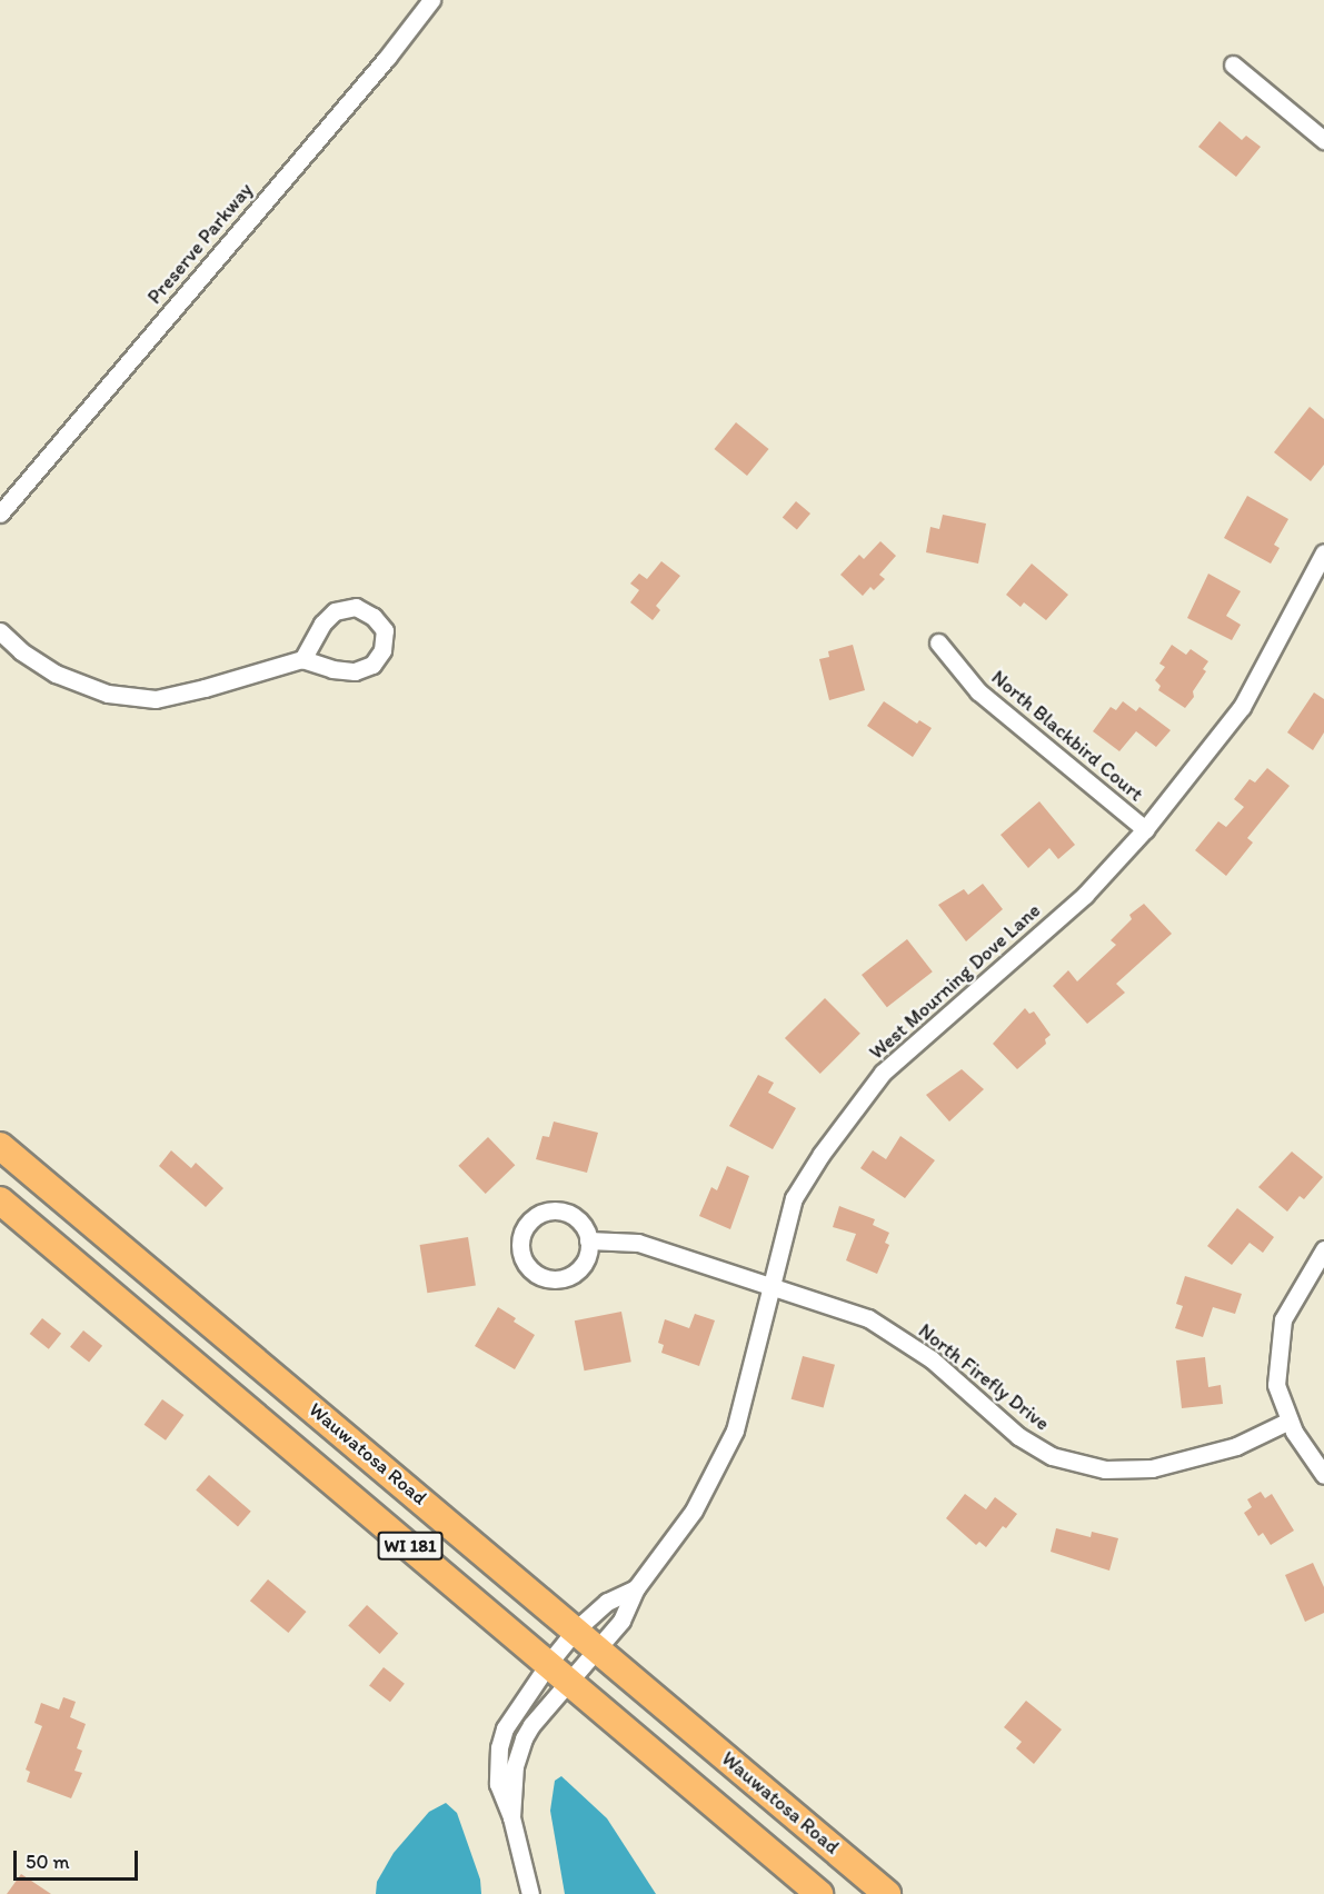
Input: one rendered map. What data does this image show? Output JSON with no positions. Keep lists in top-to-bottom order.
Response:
{
  "streets": {
    "main road": ["Wauwatosa Road", "WI 181"],
    "street": [
      "Preserve Parkway",
      "North Blackbird Court",
      "West Mourning Dove Lane",
      "North Firefly Drive"
    ]
  },
  "crossings": [
    ["North Blackbird Court", "West Mourning Dove Lane"],
    ["West Mourning Dove Lane", "North Firefly Drive"]
  ],
  "scale_bar": "50 m"
}
